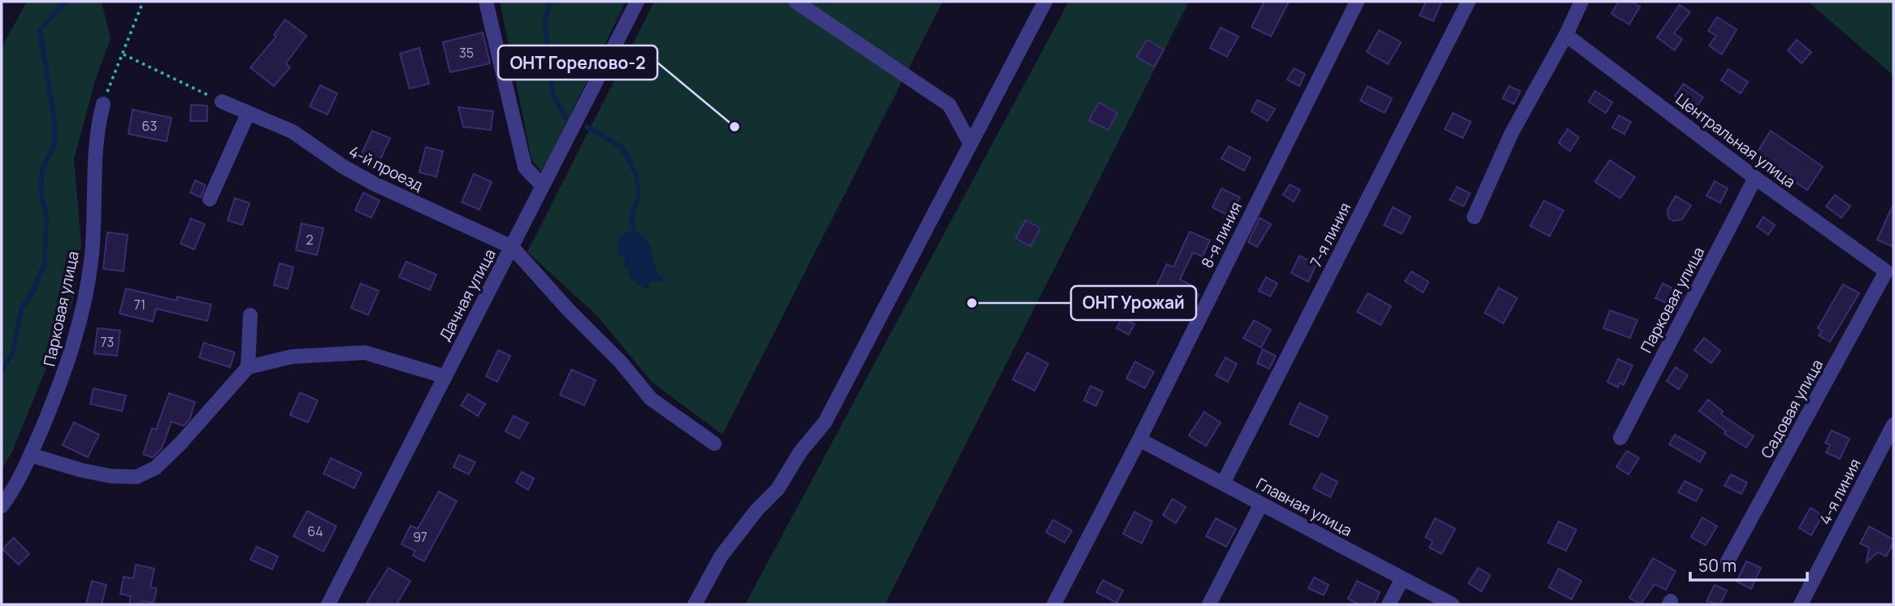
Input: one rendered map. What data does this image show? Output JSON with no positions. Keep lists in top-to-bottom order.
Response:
{
  "streets": {
    "street": [
      "Центральная улица",
      "4-й проезд",
      "8-я линия",
      "7-я линия",
      "Дачная улица",
      "Парковая улица",
      "Садовая улица",
      "4-я линия",
      "Главная улица"
    ]
  },
  "crossings": [
    ["Центральная улица", "Парковая улица"],
    ["Центральная улица", "Садовая улица"],
    ["4-й проезд", "Дачная улица"],
    ["8-я линия", "Главная улица"],
    ["7-я линия", "Главная улица"]
  ],
  "places": ["ОНТ Горелово-2", "ОНТ Урожай"],
  "house_numbers": [
    "35",
    "63",
    "2",
    "71",
    "73",
    "64",
    "97"
  ],
  "scale_bar": "50 m"
}
